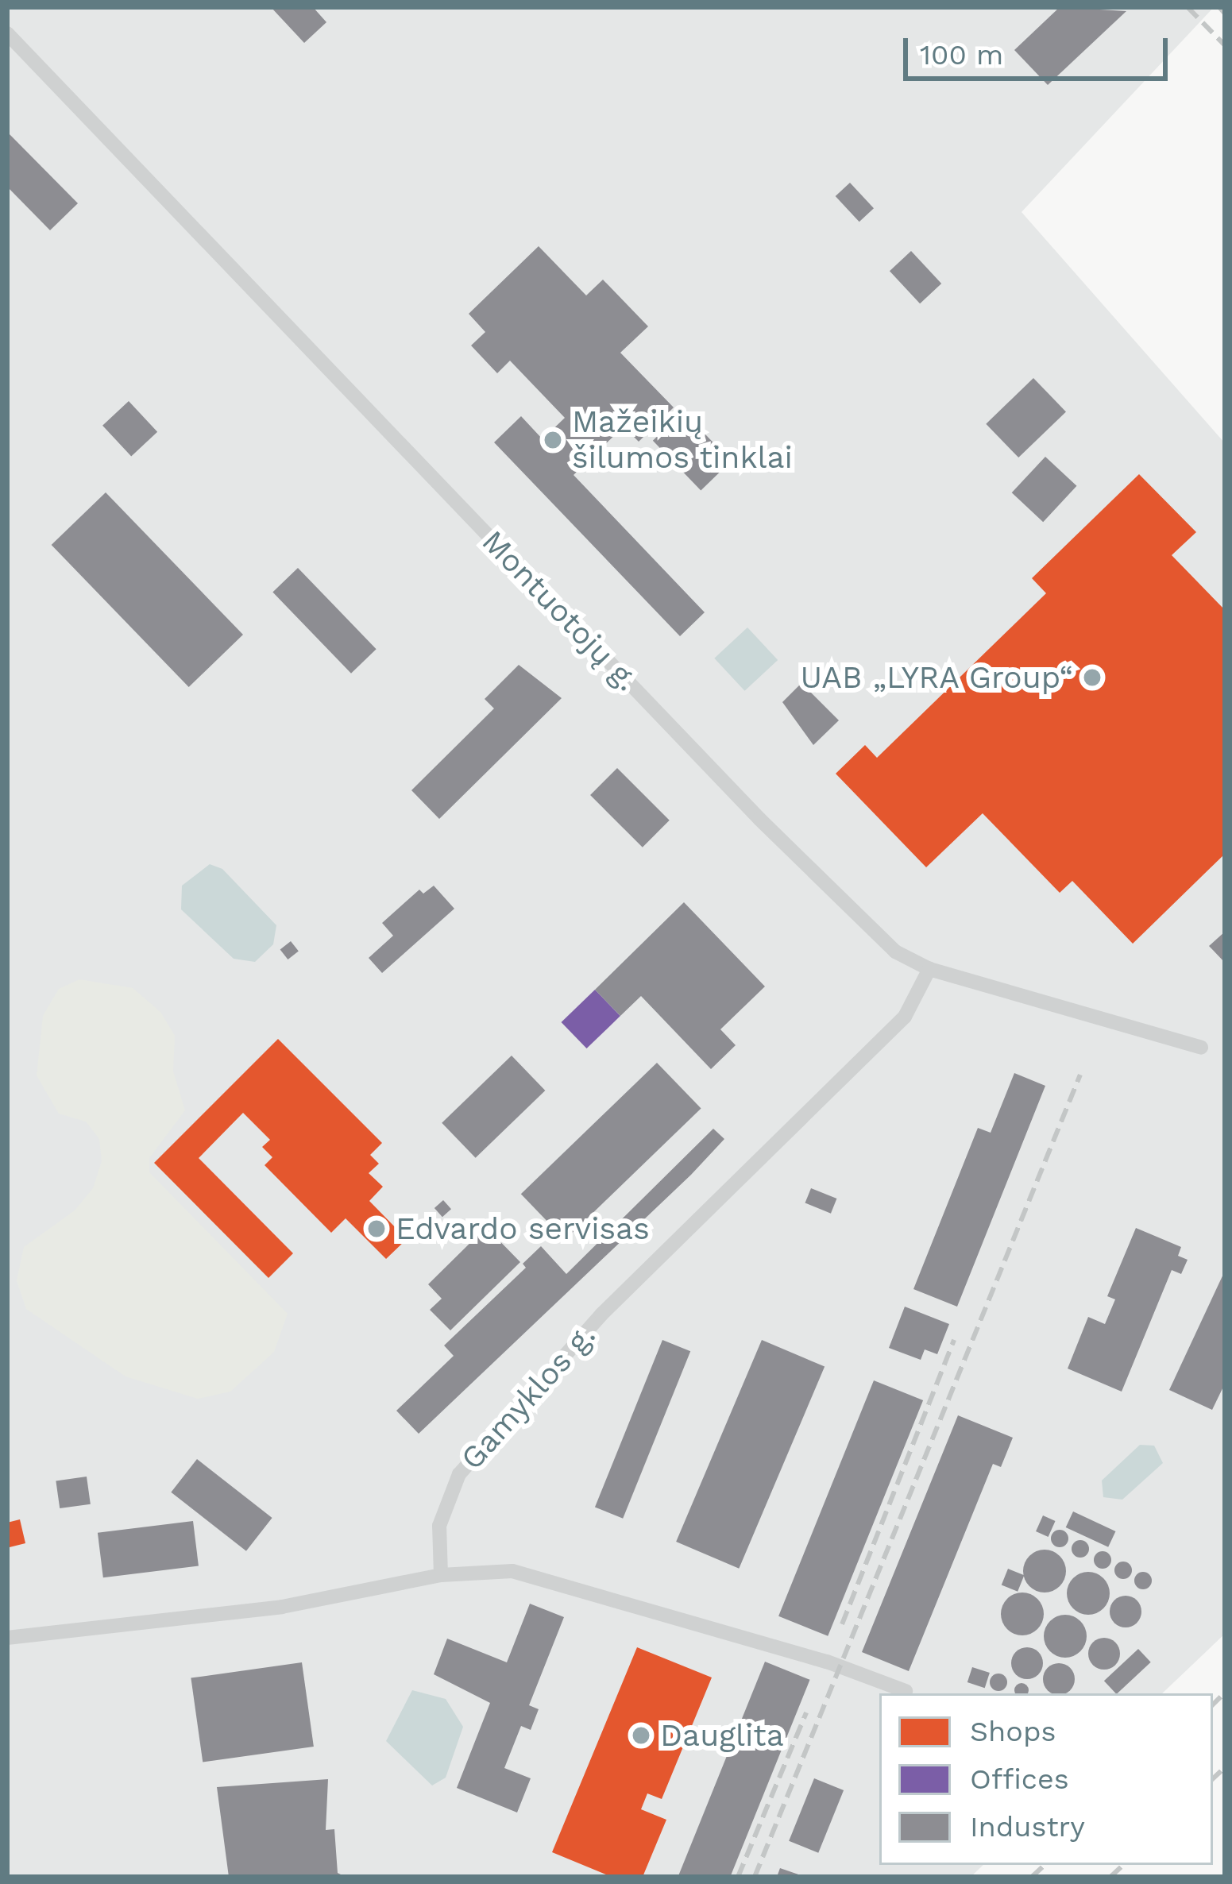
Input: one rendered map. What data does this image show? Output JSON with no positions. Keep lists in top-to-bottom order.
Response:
{
  "streets": {
    "street": ["Montuotojų g.", "Gamyklos g."]
  },
  "crossings": [
    ["Montuotojų g.", "Gamyklos g."]
  ],
  "places": [
    "Mažeikių šilumos tinklai",
    "UAB „LYRA Group“",
    "Edvardo servisas",
    "Dauglita"
  ],
  "legend": ["Shops", "Offices", "Industry"],
  "scale_bar": "100 m"
}
